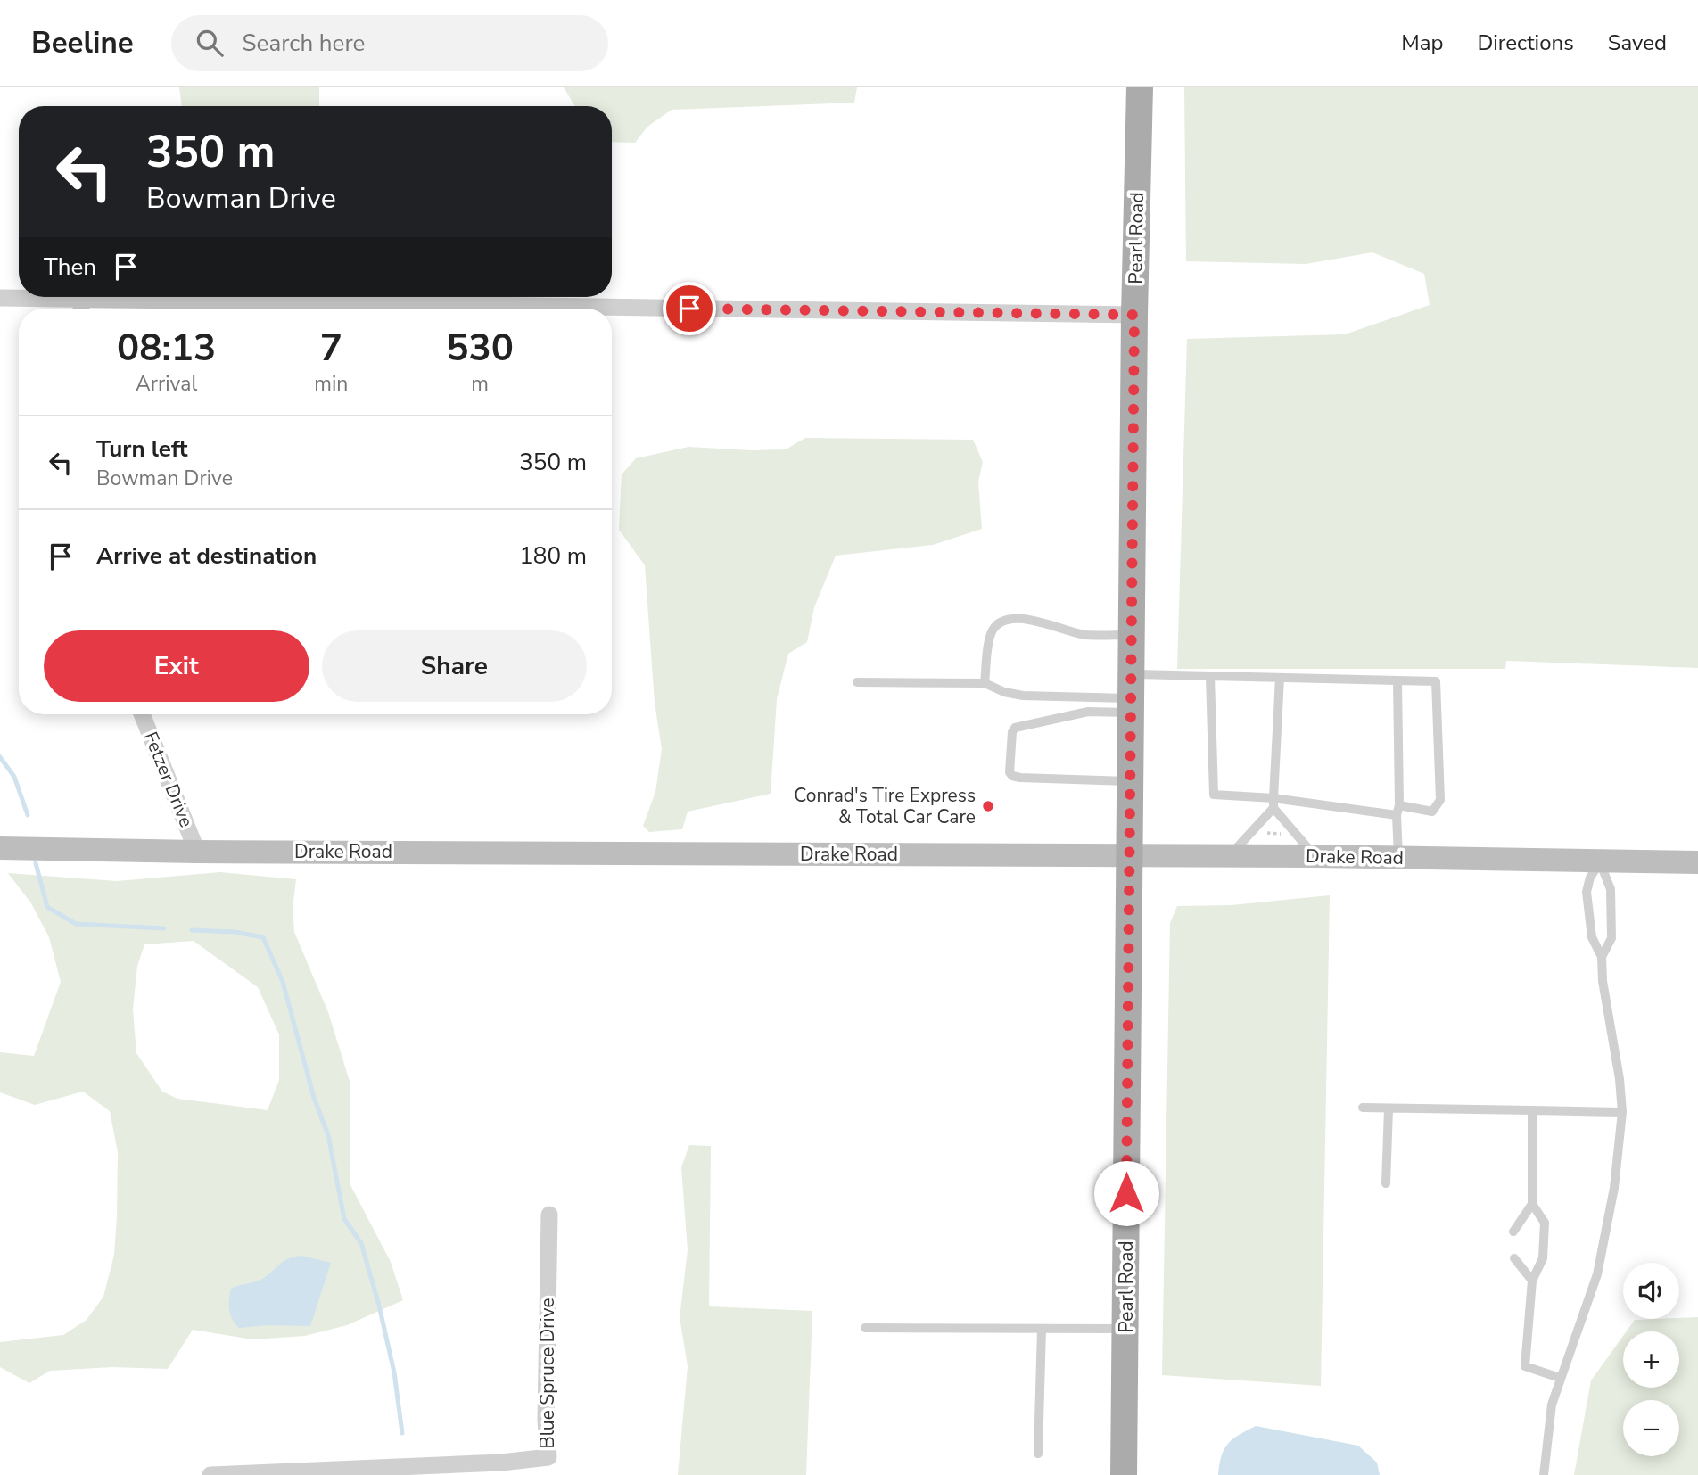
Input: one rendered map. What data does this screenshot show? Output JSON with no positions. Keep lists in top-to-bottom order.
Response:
{
  "streets": {
    "main road": ["Pearl Road"],
    "street": ["Fetzer Drive", "Drake Road", "Blue Spruce Drive"]
  },
  "crossings": [
    ["Pearl Road", "Drake Road"],
    ["Fetzer Drive", "Drake Road"]
  ],
  "places": ["Conrad's Tire Express & Total Car Care"],
  "page": {
    "header": "Beeline",
    "search": "Search here",
    "nav": ["Map", "Directions", "Saved"],
    "turn": ["350 m", "Bowman Drive"],
    "then": "Then",
    "eta": [
      "08:13",
      "Arrival",
      "7",
      "min",
      "530",
      "m"
    ],
    "list": [
      {
        "name": "Turn left",
        "note": "Bowman Drive",
        "value": "350 m"
      },
      {
        "name": "Arrive at destination",
        "value": "180 m"
      }
    ],
    "buttons": ["Exit", "Share"],
    "map_buttons": ["+", "−"]
  }
}
